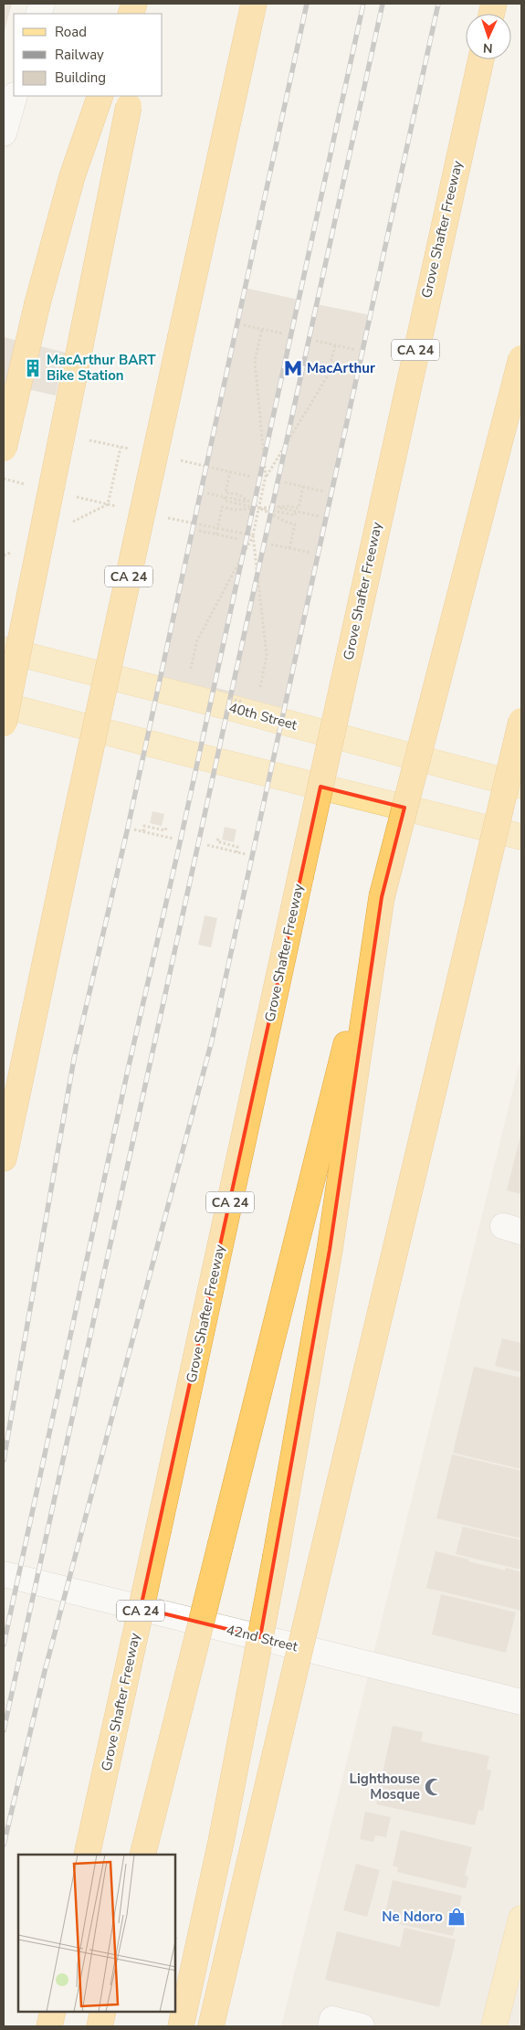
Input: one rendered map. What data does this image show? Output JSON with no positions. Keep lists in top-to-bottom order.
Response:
{
  "streets": {
    "highway": ["Grove Shafter Freeway", "CA 24"],
    "main road": ["40th Street"],
    "street": ["42nd Street"]
  },
  "places": {
    "building": ["MacArthur BART Bike Station"],
    "metro station": ["MacArthur"],
    "mosque": ["Lighthouse Mosque"],
    "shop": ["Ne Ndoro"]
  },
  "legend": ["Road", "Railway", "Building"],
  "north": "bottom"
}
